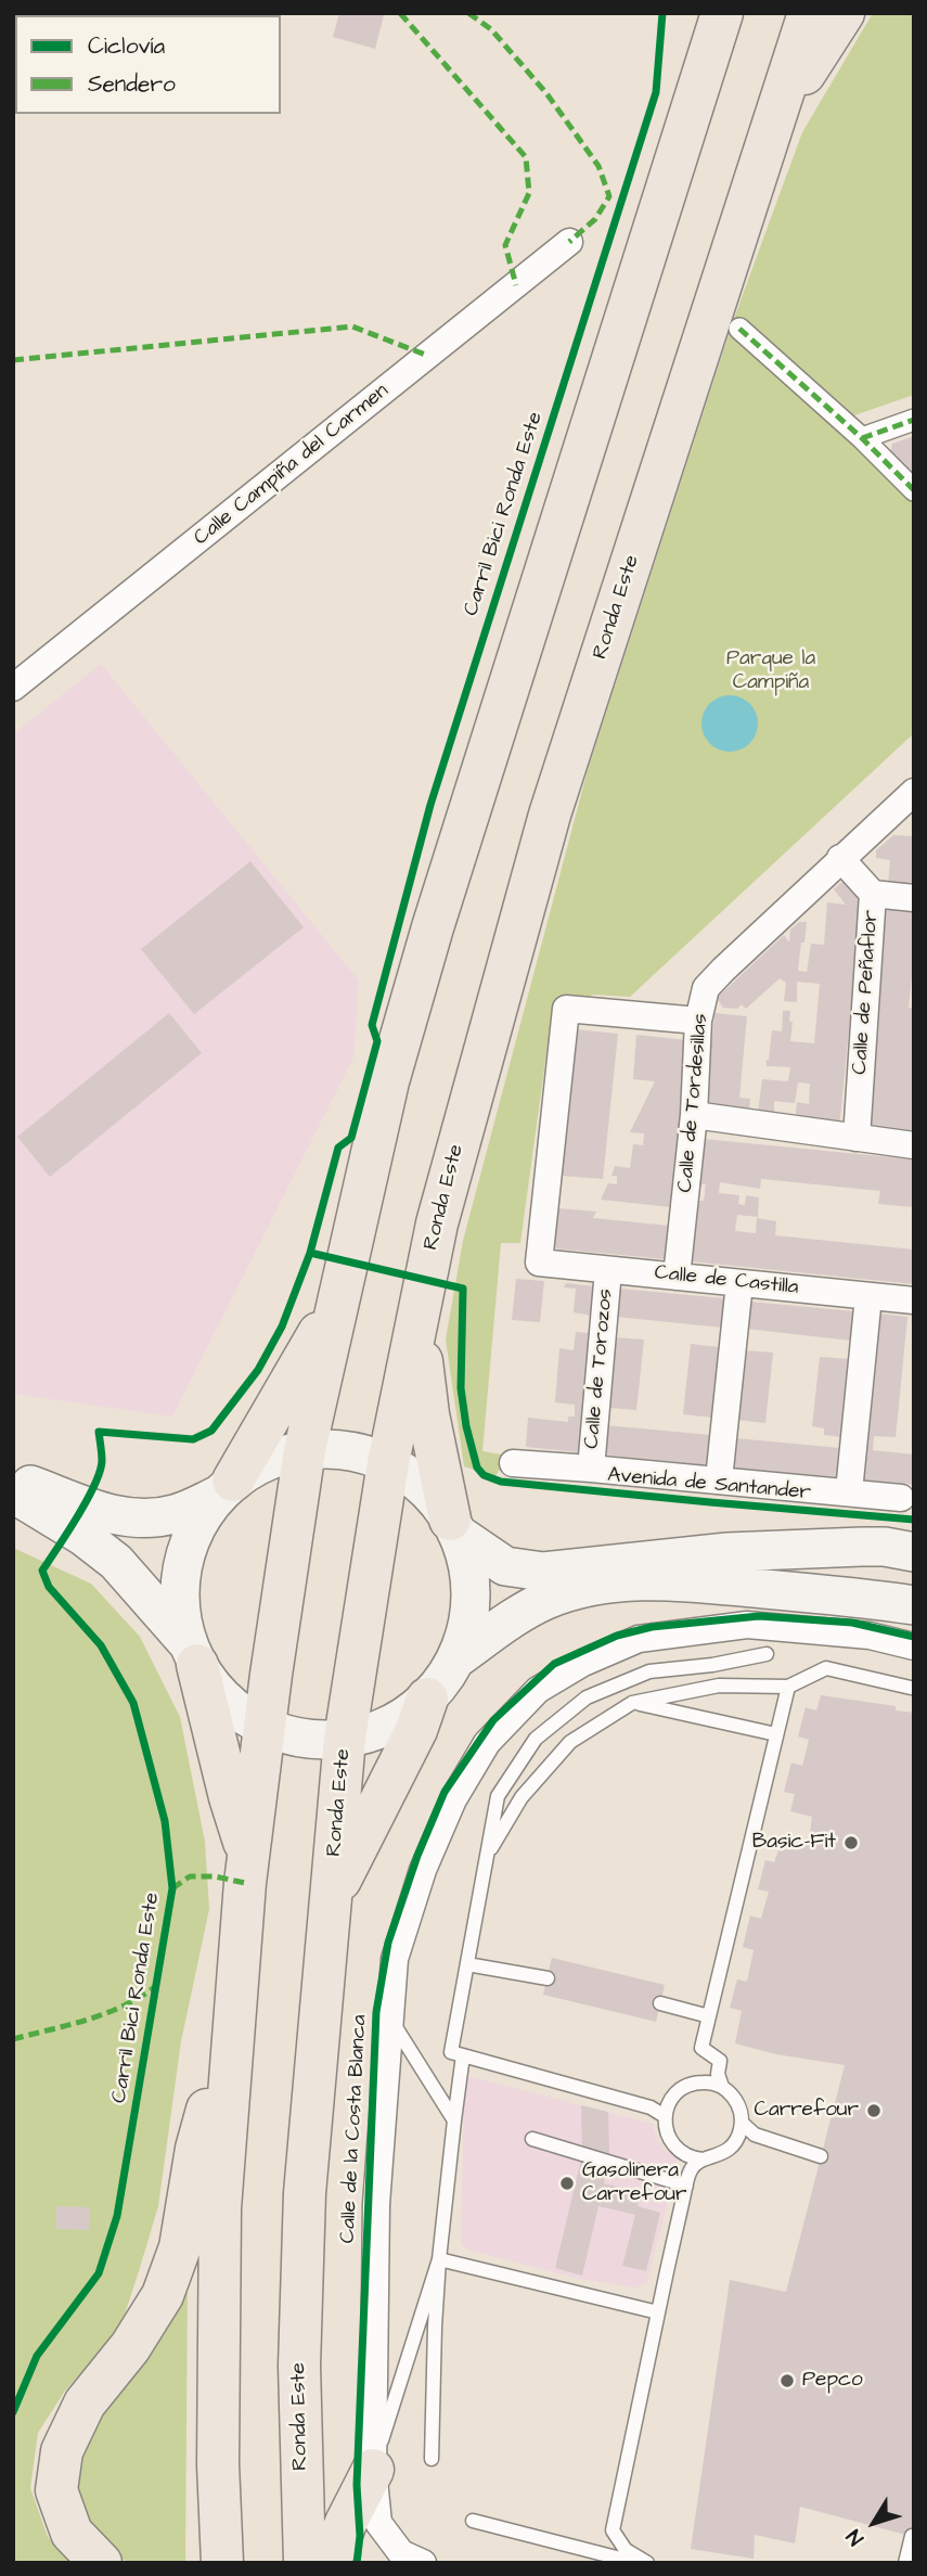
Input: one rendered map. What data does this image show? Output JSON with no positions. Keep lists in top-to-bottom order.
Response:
{
  "streets": {
    "highway": ["Ronda Este"],
    "street": [
      "Calle Campiña del Carmen",
      "Calle de Peñaflor",
      "Calle de Tordesillas",
      "Calle de Castilla",
      "Calle de Torozos",
      "Avenida de Santander",
      "Calle de la Costa Blanca"
    ],
    "cycle path": ["Carril Bici Ronda Este"]
  },
  "crossings": [
    ["Calle de Peñaflor", "Calle de Tordesillas"],
    ["Calle de Tordesillas", "Calle de Castilla"],
    ["Calle de Castilla", "Calle de Torozos"],
    ["Calle de Torozos", "Avenida de Santander"]
  ],
  "parks": ["Parque la Campiña"],
  "places": [
    "Basic-Fit",
    "Carrefour",
    "Gasolinera Carrefour",
    "Pepco"
  ],
  "legend": ["Ciclovía", "Sendero"],
  "north": "bottom left"
}
